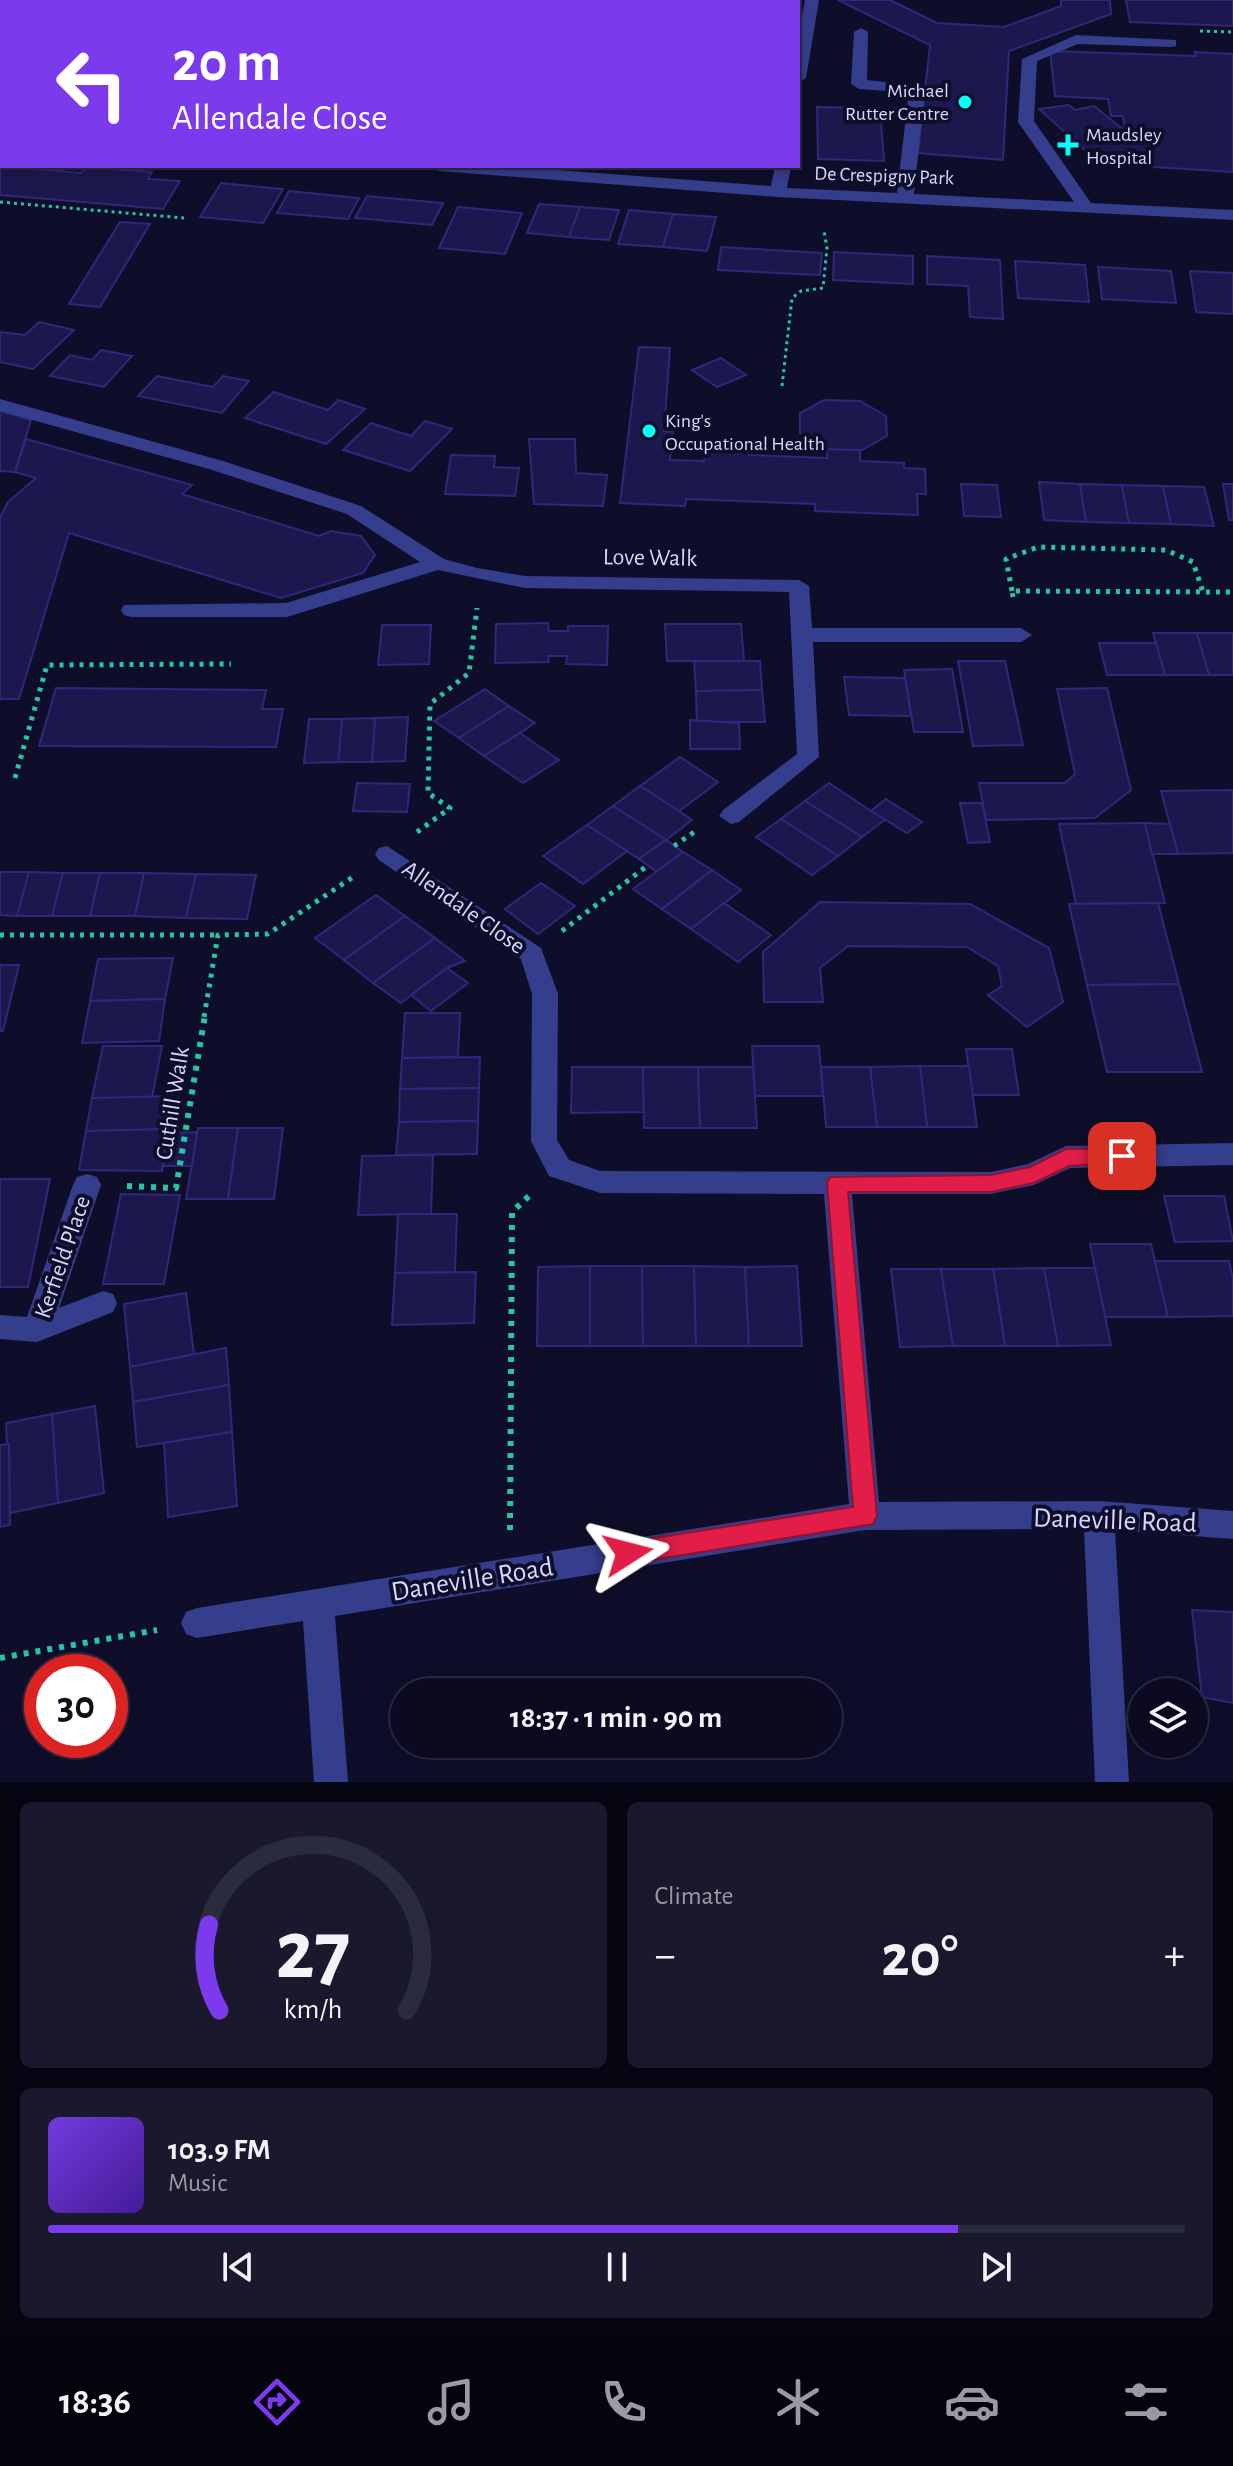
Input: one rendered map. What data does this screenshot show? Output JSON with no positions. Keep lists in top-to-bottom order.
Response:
{
  "streets": {
    "street": [
      "De Crespigny Park",
      "Love Walk",
      "Allendale Close",
      "Kerfield Place",
      "Daneville Road"
    ],
    "path": ["Cuthill Walk"]
  },
  "crossings": [
    ["Love Walk", "Allendale Close"],
    ["Cuthill Walk", "Kerfield Place"]
  ],
  "places": {
    "other": ["Michael Rutter Centre", "King's Occupational Health"],
    "health": ["Maudsley Hospital"]
  },
  "page": {
    "turn": ["20 m", "Allendale Close"],
    "limit": "30",
    "trip": "18:37 · 1 min · 90 m",
    "tile": "Climate",
    "heat": ["−", "20°", "+"],
    "song": ["103.9 FM", "Music"],
    "tabs": "18:36",
    "gauge": ["27", "km/h"]
  }
}
